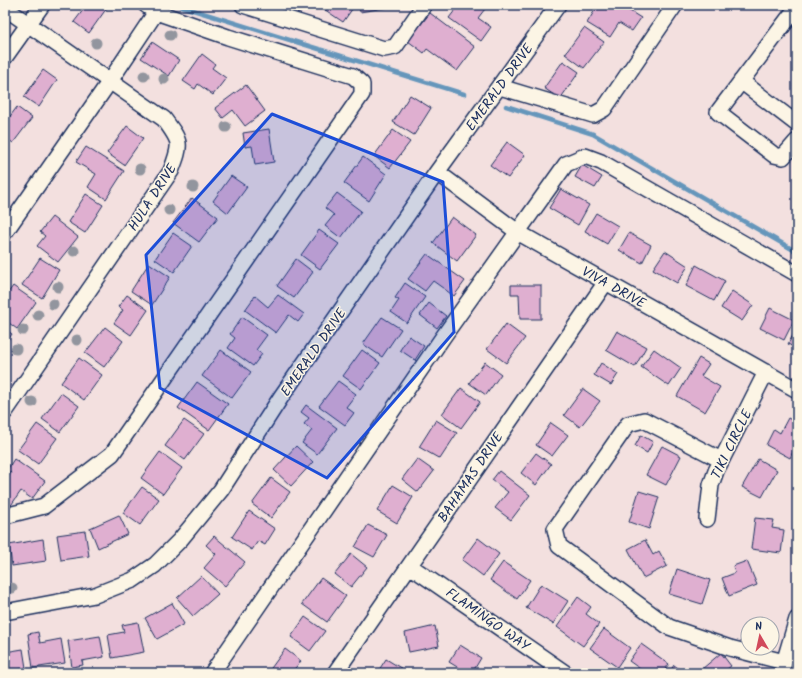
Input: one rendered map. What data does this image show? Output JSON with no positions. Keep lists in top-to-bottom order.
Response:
{
  "streets": {
    "street": [
      "EMERALD DRIVE",
      "HULA DRIVE",
      "VIVA DRIVE",
      "TIKI CIRCLE",
      "BAHAMAS DRIVE",
      "FLAMINGO WAY"
    ]
  },
  "crossings": [
    ["EMERALD DRIVE", "VIVA DRIVE"],
    ["VIVA DRIVE", "TIKI CIRCLE"],
    ["VIVA DRIVE", "BAHAMAS DRIVE"],
    ["BAHAMAS DRIVE", "FLAMINGO WAY"]
  ],
  "north": "top"
}
